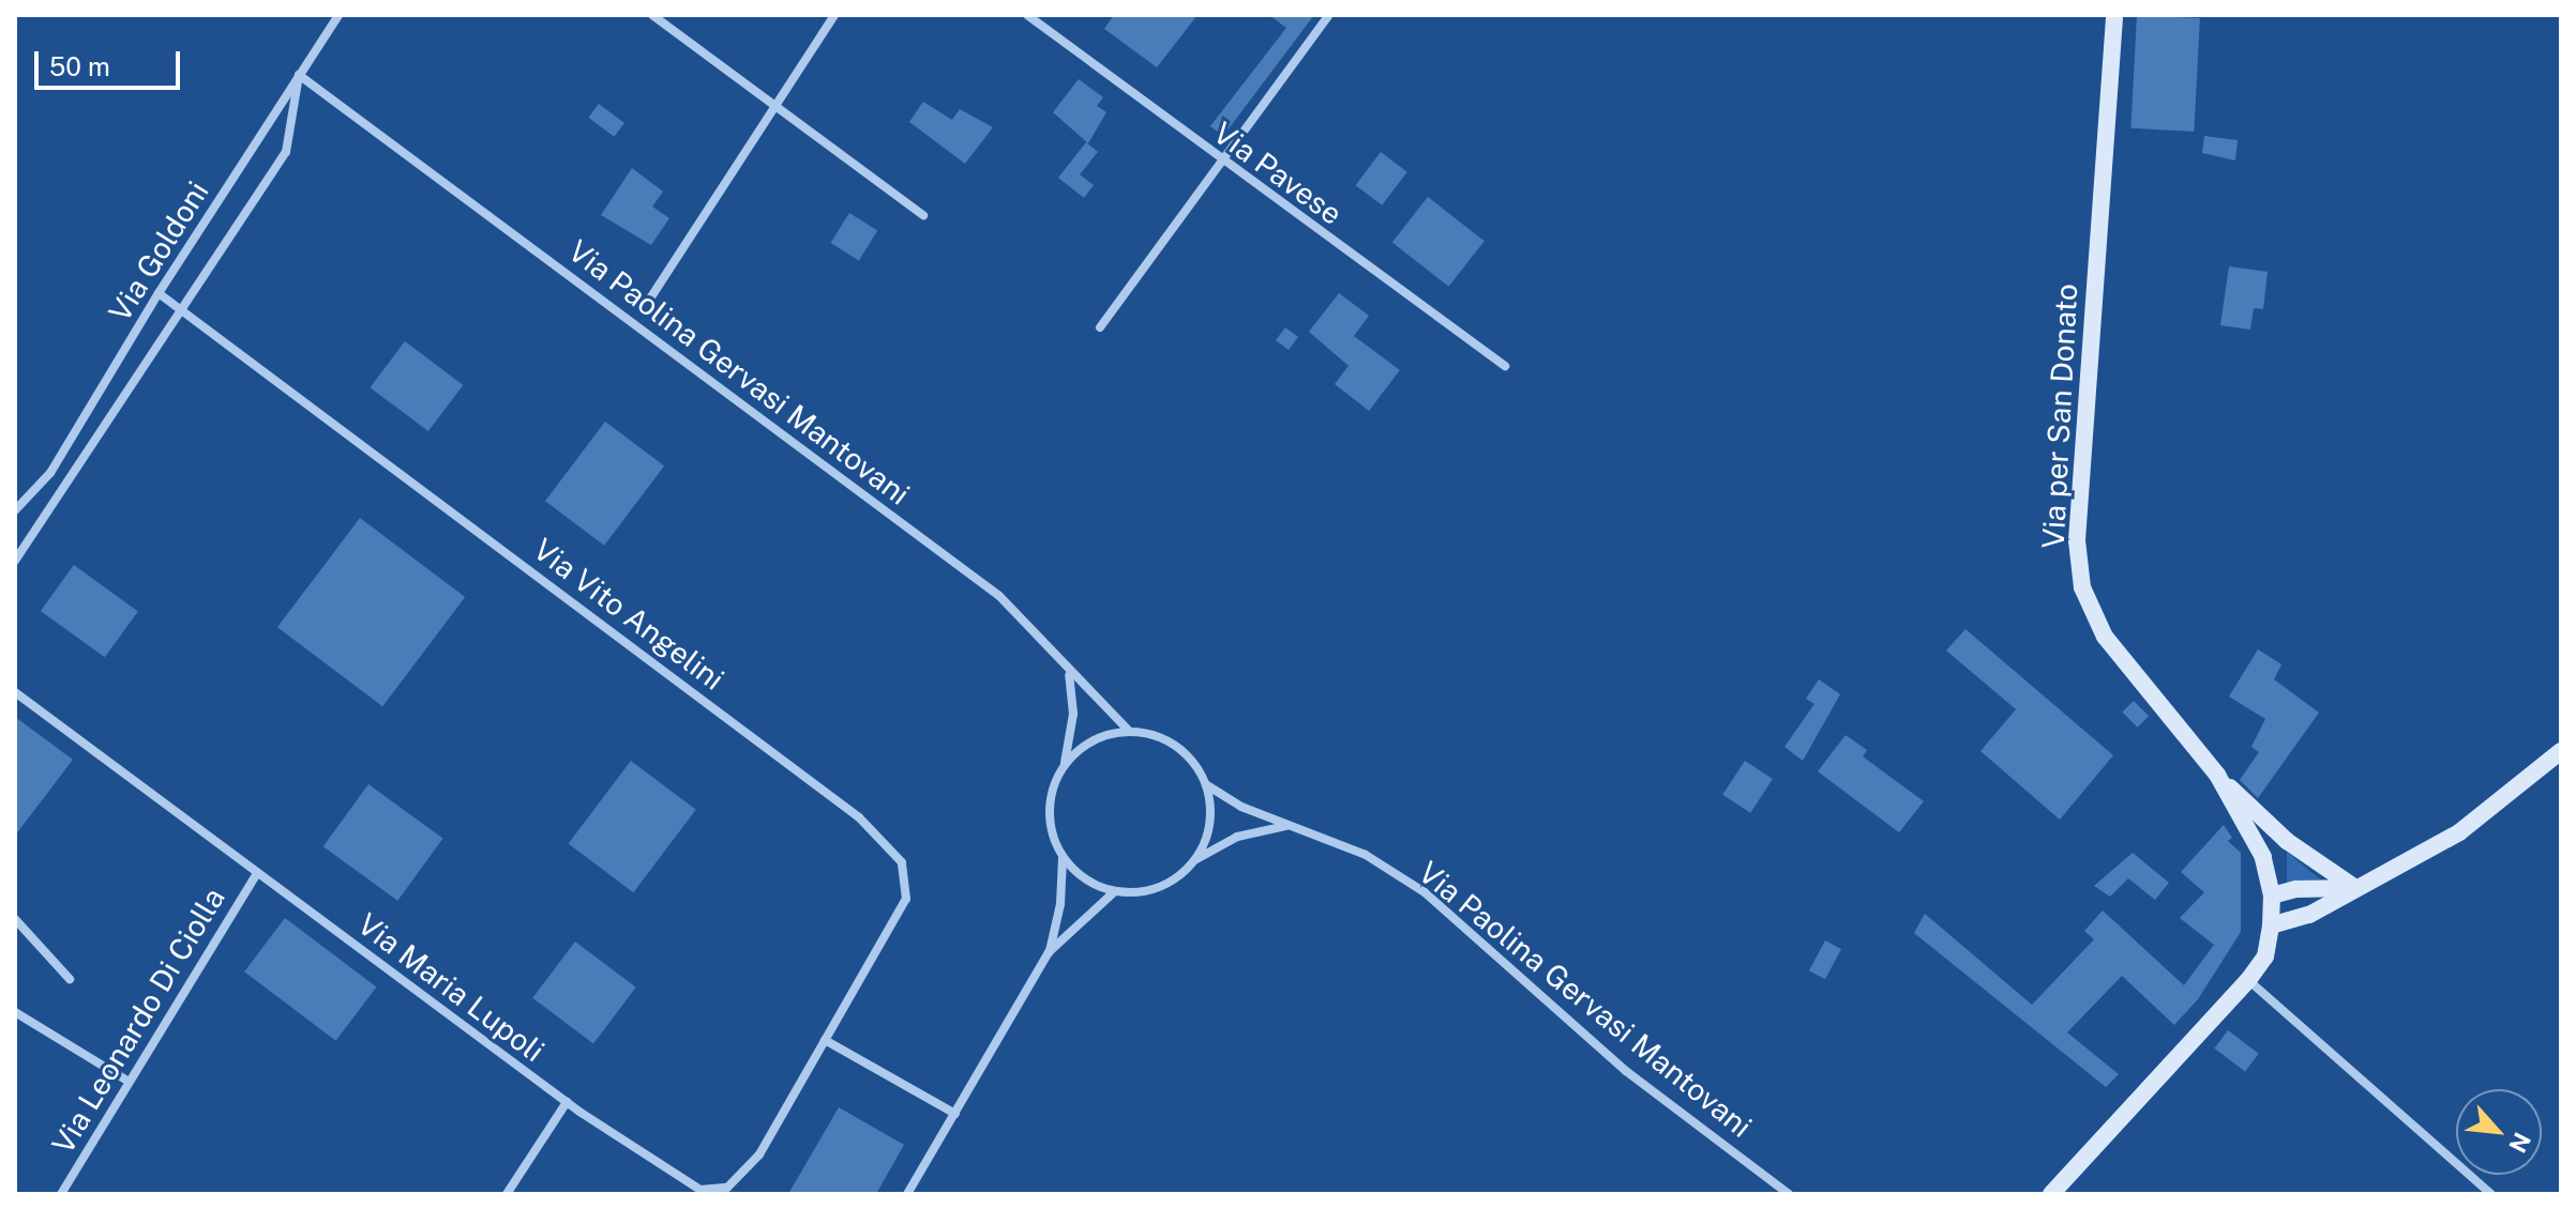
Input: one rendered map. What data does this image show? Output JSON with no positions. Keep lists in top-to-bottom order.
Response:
{
  "streets": {
    "street": [
      "Via Pavese",
      "Via Goldoni",
      "Via Paolina Gervasi Mantovani",
      "Via per San Donato",
      "Via Vito Angelini",
      "Via Maria Lupoli",
      "Via Leonardo Di Ciolla"
    ]
  },
  "crossings": [
    ["Via Goldoni", "Via Paolina Gervasi Mantovani"],
    ["Via Goldoni", "Via Vito Angelini"],
    ["Via Vito Angelini", "Via Maria Lupoli"],
    ["Via Maria Lupoli", "Via Leonardo Di Ciolla"]
  ],
  "scale_bar": "50 m",
  "north": "bottom right"
}
